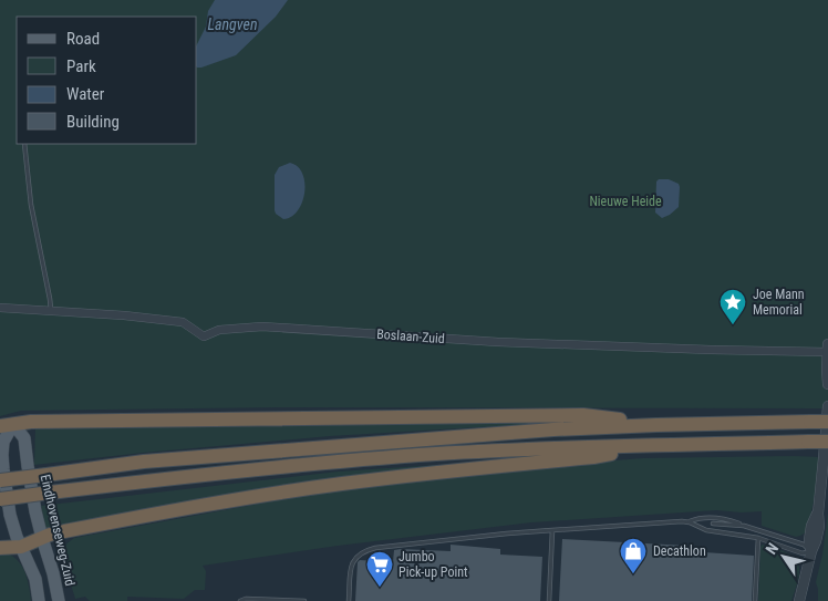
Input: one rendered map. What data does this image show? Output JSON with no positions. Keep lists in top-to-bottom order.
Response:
{
  "streets": {
    "main road": ["Eindhovenseweg-Zuid"],
    "street": ["Boslaan-Zuid"]
  },
  "water": ["Langven"],
  "parks": ["Nieuwe Heide"],
  "places": {
    "place": ["Joe Mann Memorial"],
    "shop": ["Decathlon"],
    "supermarket": ["Jumbo Pick-up Point"]
  },
  "legend": [
    "Road",
    "Park",
    "Water",
    "Building"
  ],
  "north": "top left"
}
